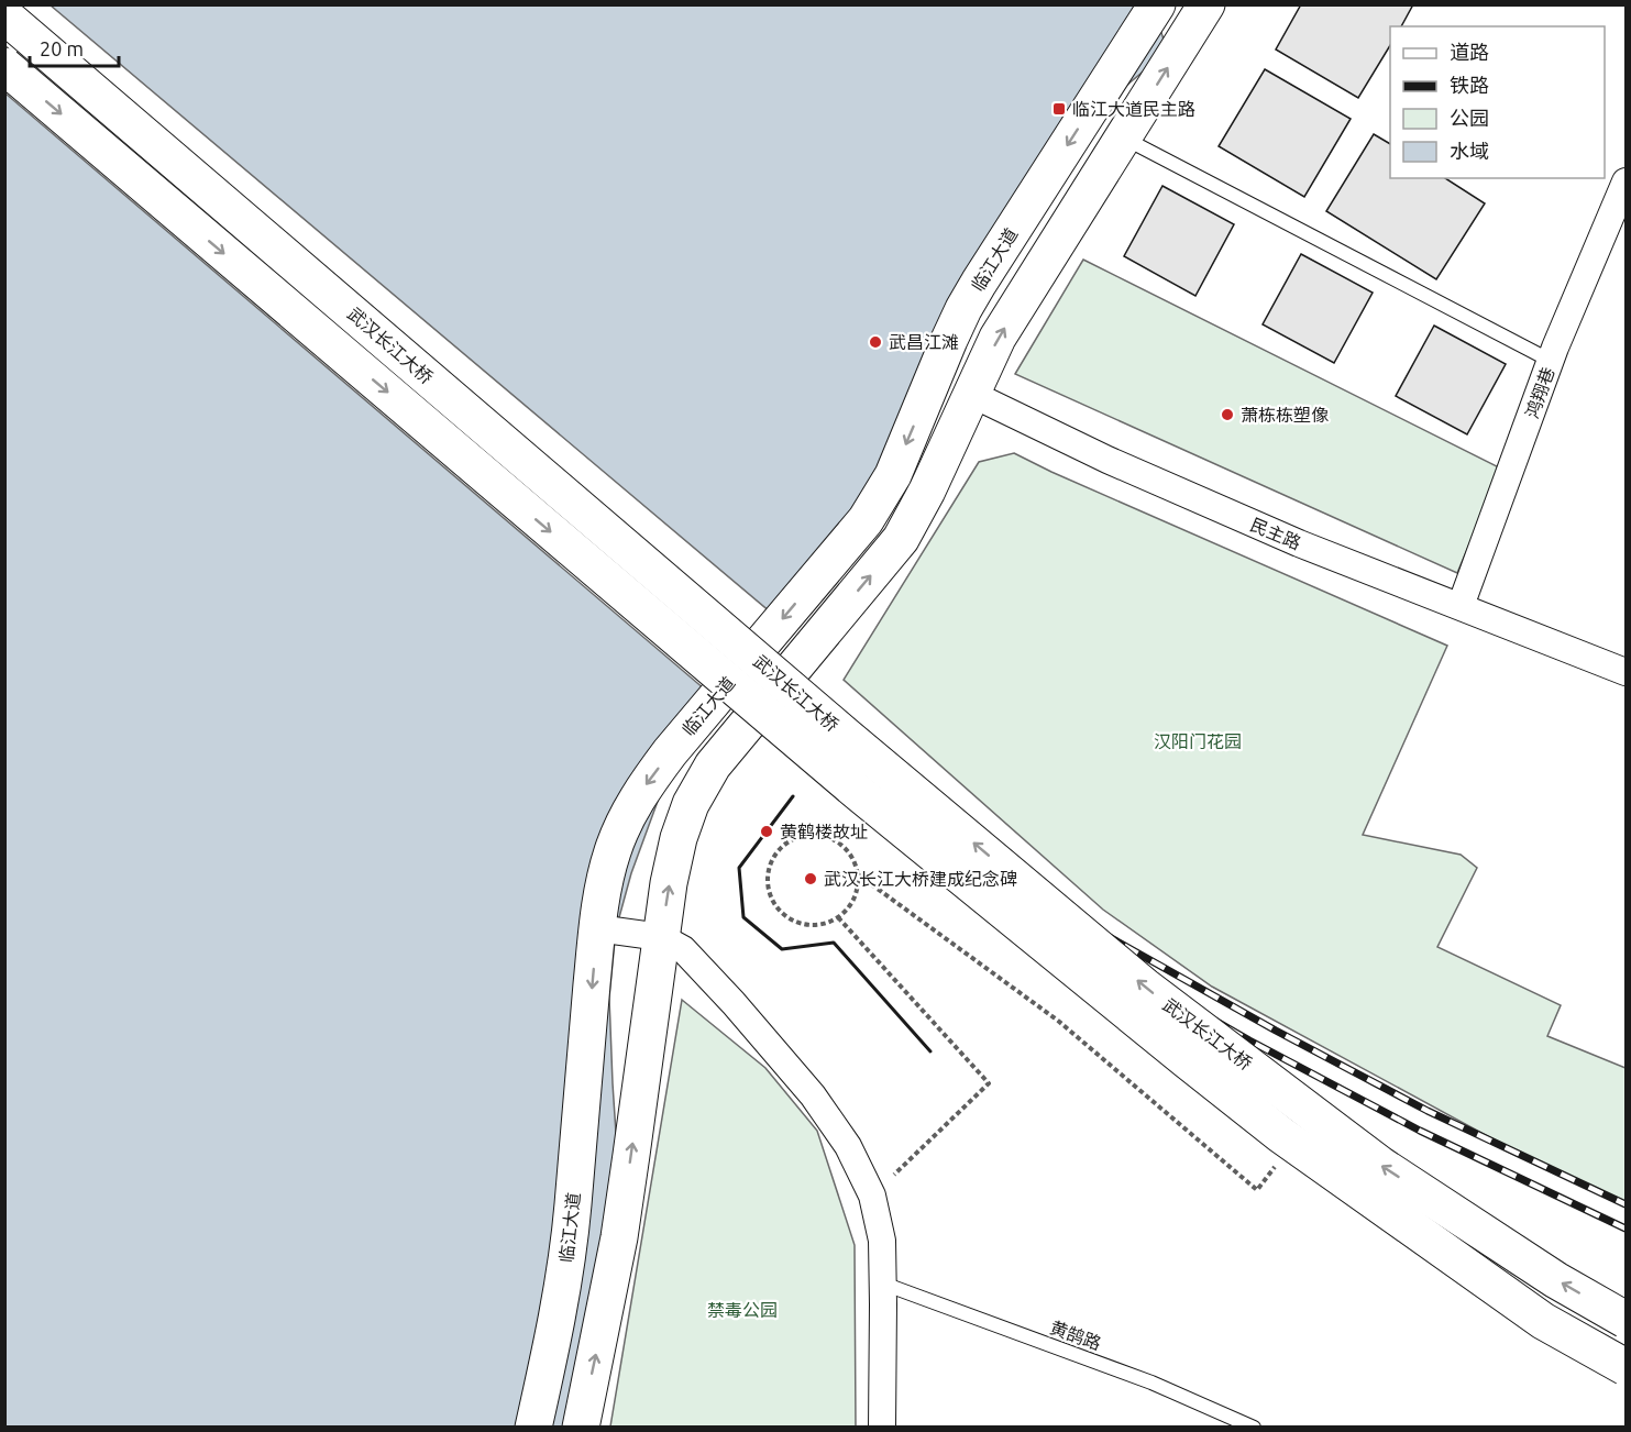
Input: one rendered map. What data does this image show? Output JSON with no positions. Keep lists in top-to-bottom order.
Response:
{
  "streets": {
    "main road": ["临江大道", "武汉长江大桥", "民主路"],
    "street": ["鸿翔巷"],
    "lane": ["黄鹄路"]
  },
  "crossings": [
    ["临江大道", "民主路"],
    ["鸿翔巷", "民主路"]
  ],
  "parks": ["汉阳门花园", "禁毒公园"],
  "places": {
    "transit": ["临江大道民主路"],
    "other": [
      "武昌江滩",
      "萧栋栋塑像",
      "黄鹤楼故址",
      "武汉长江大桥建成纪念碑"
    ]
  },
  "legend": [
    "道路",
    "铁路",
    "公园",
    "水域"
  ],
  "scale_bar": "20 m"
}
